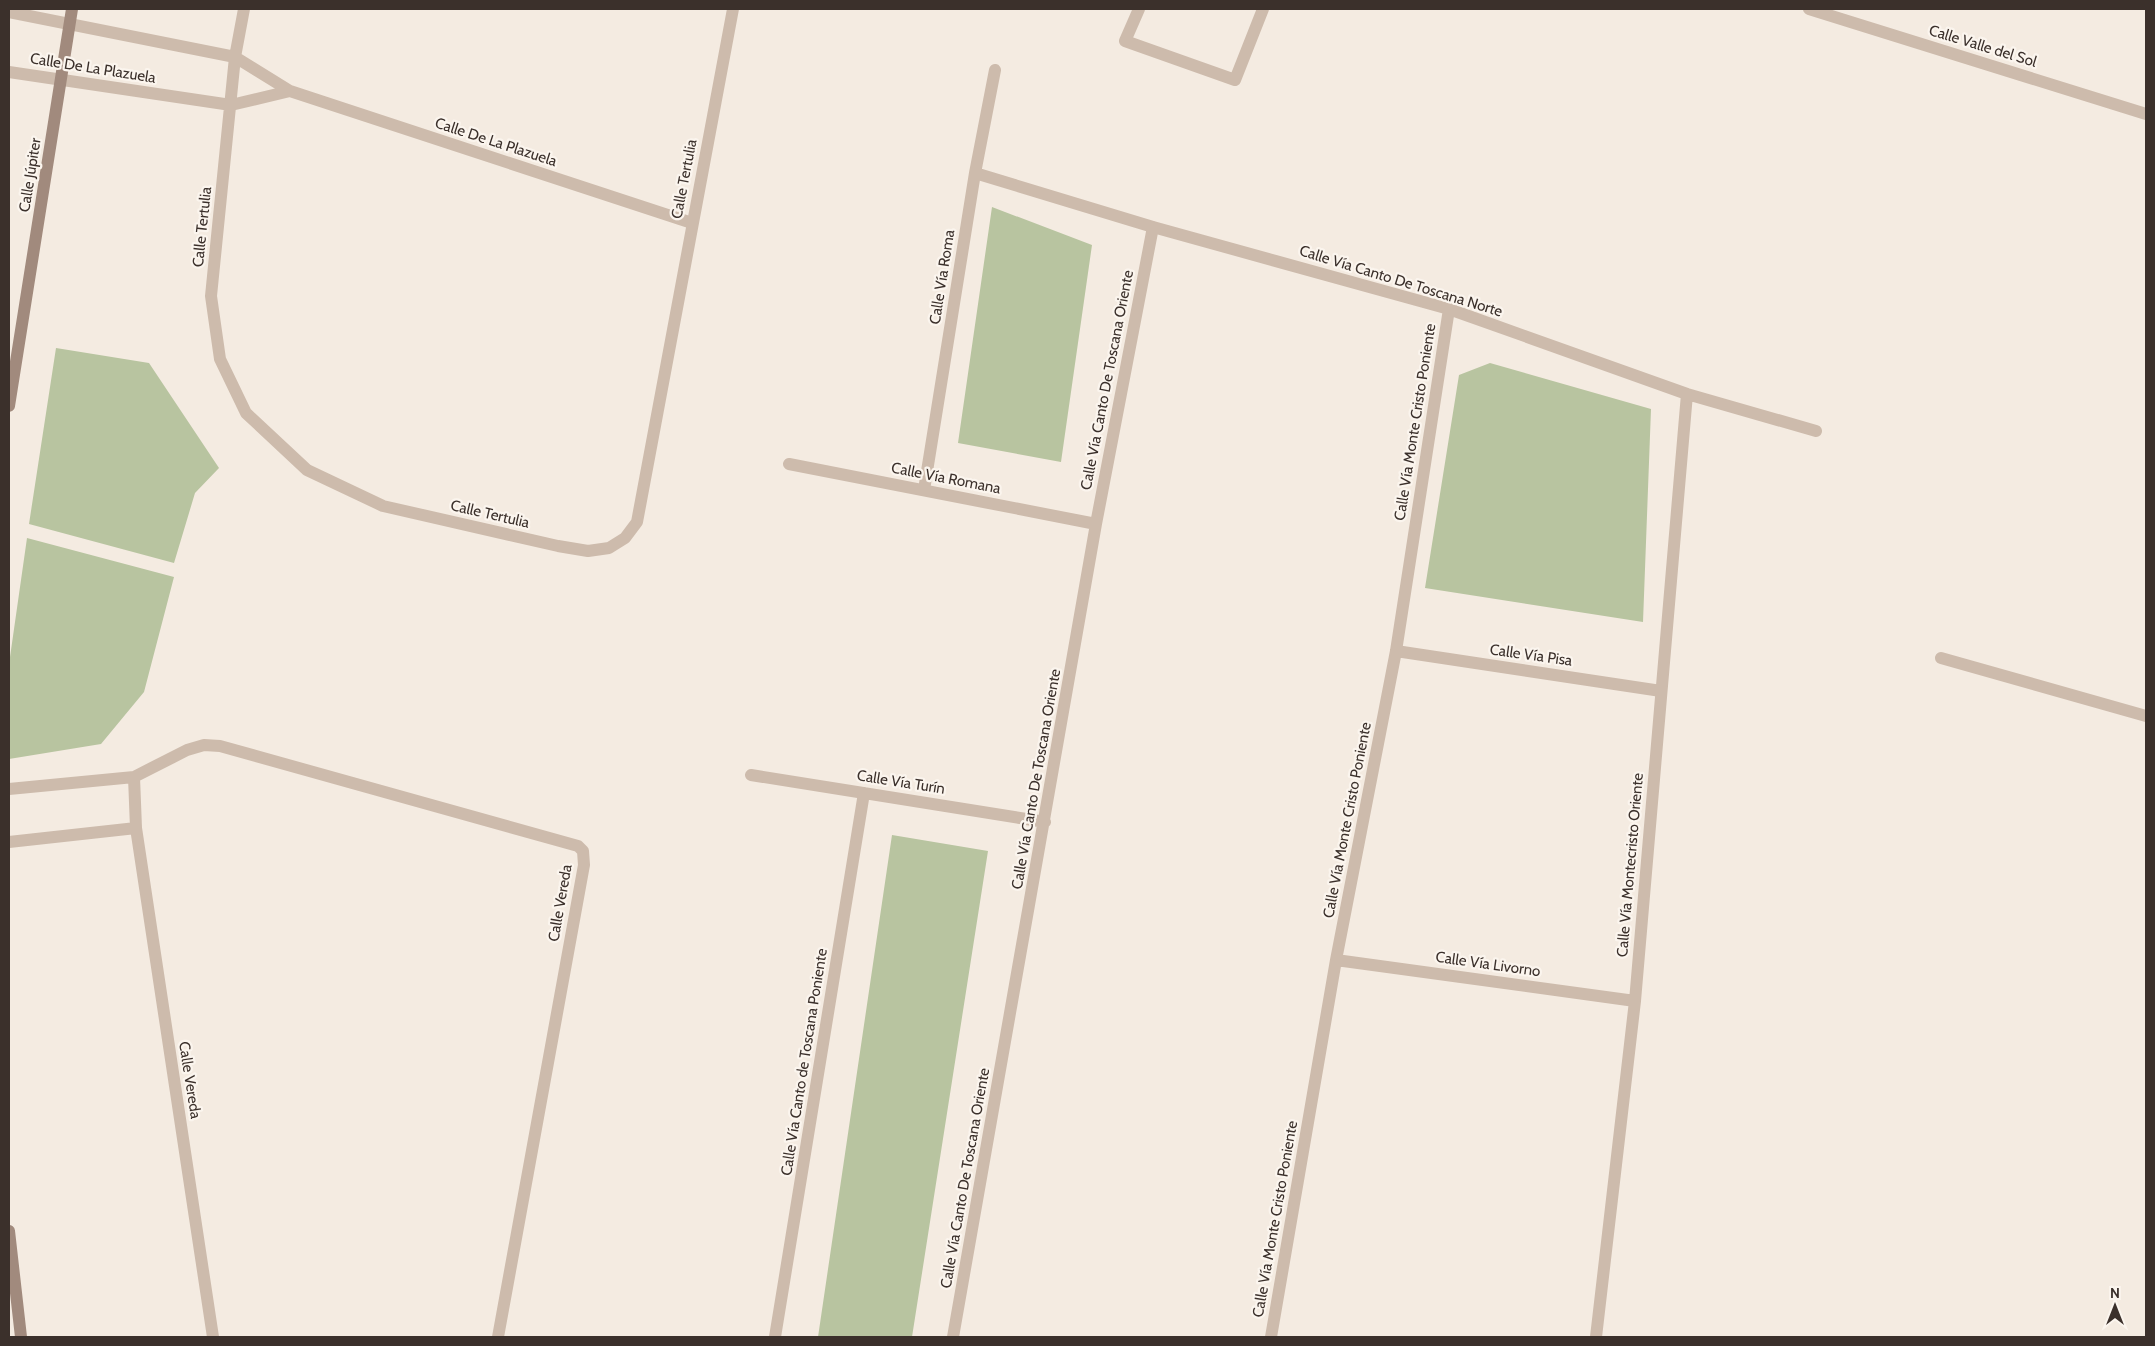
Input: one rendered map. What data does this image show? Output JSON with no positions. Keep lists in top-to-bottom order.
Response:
{
  "streets": {
    "main road": ["Calle Júpiter"],
    "street": [
      "Calle Valle del Sol",
      "Calle De La Plazuela",
      "Calle Tertulia",
      "Calle Vía Roma",
      "Calle Vía Canto De Toscana Norte",
      "Calle Vía Canto De Toscana Oriente",
      "Calle Vía Monte Cristo Poniente",
      "Calle Vía Romana",
      "Calle Vía Pisa",
      "Calle Vía Turín",
      "Calle Vía Montecristo Oriente",
      "Calle Vereda",
      "Calle Vía Livorno",
      "Calle Vía Canto de Toscana Poniente"
    ]
  },
  "crossings": [
    ["Calle De La Plazuela", "Calle Júpiter"],
    ["Calle De La Plazuela", "Calle Tertulia"],
    ["Calle Vía Roma", "Calle Vía Canto De Toscana Norte"],
    ["Calle Vía Roma", "Calle Vía Romana"],
    ["Calle Vía Canto De Toscana Norte", "Calle Vía Canto De Toscana Oriente"],
    ["Calle Vía Canto De Toscana Norte", "Calle Vía Monte Cristo Poniente"],
    ["Calle Vía Canto De Toscana Norte", "Calle Vía Montecristo Oriente"],
    ["Calle Vía Canto De Toscana Oriente", "Calle Vía Romana"],
    ["Calle Vía Canto De Toscana Oriente", "Calle Vía Turín"],
    ["Calle Vía Monte Cristo Poniente", "Calle Vía Pisa"],
    ["Calle Vía Monte Cristo Poniente", "Calle Vía Livorno"],
    ["Calle Vía Pisa", "Calle Vía Montecristo Oriente"],
    ["Calle Vía Turín", "Calle Vía Canto de Toscana Poniente"],
    ["Calle Vía Montecristo Oriente", "Calle Vía Livorno"]
  ],
  "north": "top"
}
